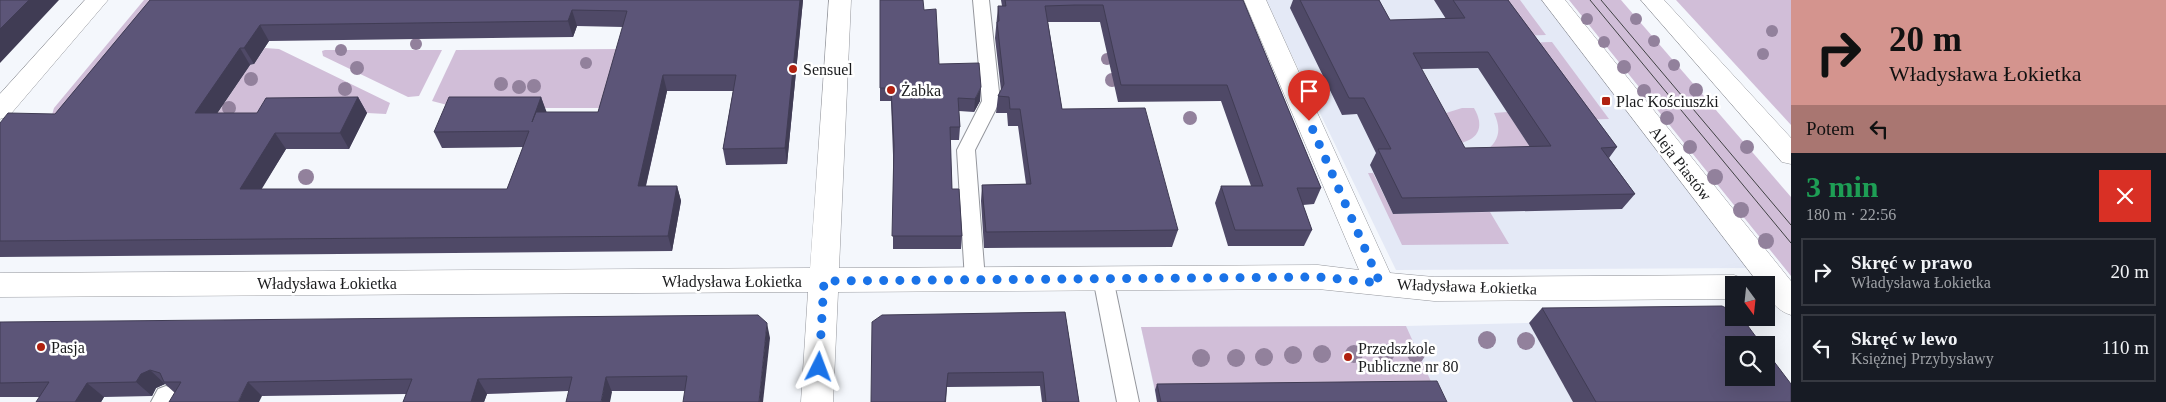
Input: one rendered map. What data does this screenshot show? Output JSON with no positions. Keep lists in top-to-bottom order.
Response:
{
  "streets": {
    "street": ["Aleja Piastów", "Władysława Łokietka"]
  },
  "places": {
    "other": [
      "Sensuel",
      "Żabka",
      "Pasja",
      "Przedszkole Publiczne nr 80"
    ],
    "transit": ["Plac Kościuszki"]
  },
  "north": "bottom",
  "page": {
    "turn": ["20 m", "Władysława Łokietka"],
    "then": "Potem",
    "heading": ["3 min", "180 m · 22:56"],
    "list": [
      {
        "name": "Skręć w prawo",
        "note": "Władysława Łokietka",
        "value": "20 m"
      },
      {
        "name": "Skręć w lewo",
        "note": "Księżnej Przybysławy",
        "value": "110 m"
      }
    ]
  }
}
